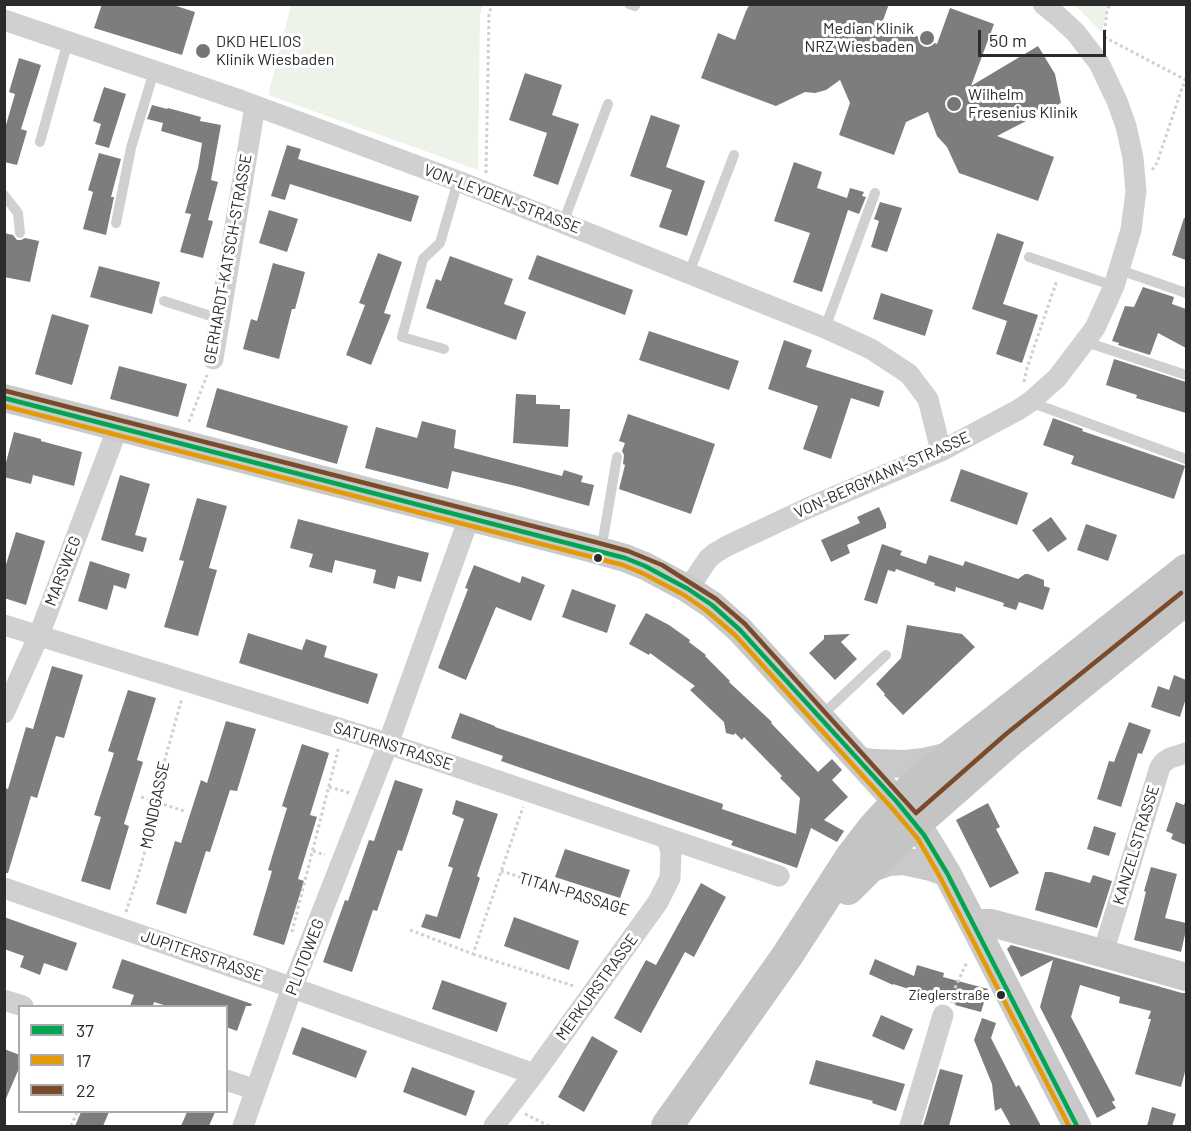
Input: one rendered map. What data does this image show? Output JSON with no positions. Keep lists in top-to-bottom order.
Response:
{
  "streets": {
    "street": [
      "VON-LEYDEN-STRASSE",
      "GERHARDT-KATSCH-STRASSE",
      "VON-BERGMANN-STRASSE",
      "MARSWEG",
      "SATURNSTRASSE",
      "KANZELSTRASSE",
      "JUPITERSTRASSE",
      "PLUTOWEG",
      "MERKURSTRASSE"
    ],
    "path": ["MONDGASSE", "TITAN-PASSAGE"]
  },
  "crossings": [
    ["VON-LEYDEN-STRASSE", "GERHARDT-KATSCH-STRASSE"],
    ["VON-LEYDEN-STRASSE", "VON-BERGMANN-STRASSE"],
    ["MARSWEG", "SATURNSTRASSE"],
    ["SATURNSTRASSE", "MONDGASSE"],
    ["SATURNSTRASSE", "TITAN-PASSAGE"],
    ["SATURNSTRASSE", "PLUTOWEG"],
    ["SATURNSTRASSE", "MERKURSTRASSE"],
    ["MONDGASSE", "JUPITERSTRASSE"],
    ["TITAN-PASSAGE", "MERKURSTRASSE"],
    ["JUPITERSTRASSE", "PLUTOWEG"],
    ["JUPITERSTRASSE", "MERKURSTRASSE"]
  ],
  "places": [
    "Median Klinik NRZ Wiesbaden",
    "DKD HELIOS Klinik Wiesbaden",
    "Wilhelm Fresenius Klinik",
    "Zieglerstraße"
  ],
  "lines": ["transit line 22", "transit line 37", "transit line 17"],
  "legend": ["37", "17", "22"],
  "scale_bar": "50 m"
}
